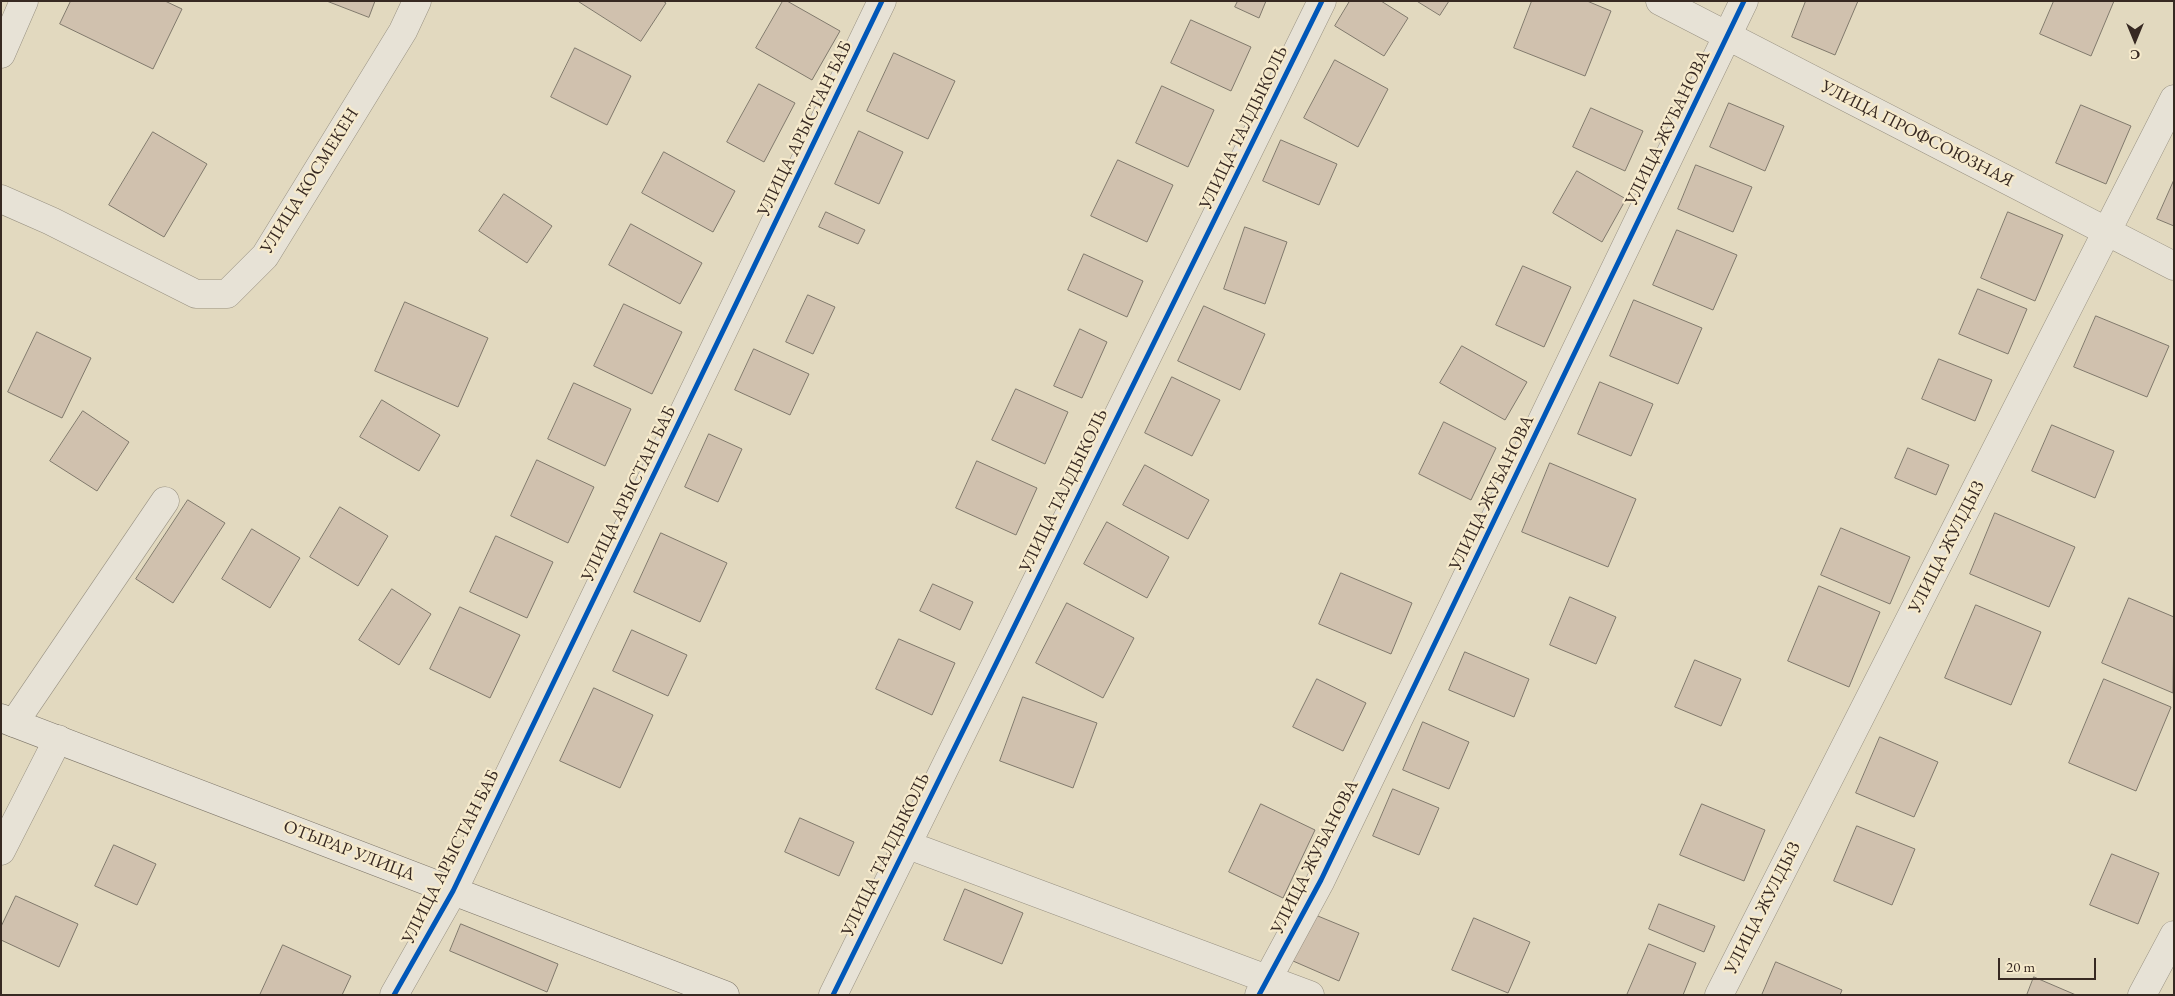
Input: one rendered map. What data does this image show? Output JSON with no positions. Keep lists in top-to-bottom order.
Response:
{
  "streets": {
    "street": [
      "УЛИЦА ТАЛДЫКОЛЬ",
      "УЛИЦА ЖУБАНОВА",
      "УЛИЦА АРЫСТАН БАБ",
      "УЛИЦА ПРОФСОЮЗНАЯ",
      "УЛИЦА КОСМЕКЕН",
      "УЛИЦА ЖУЛДЫЗ",
      "ОТЫРАР УЛИЦА"
    ]
  },
  "crossings": [
    ["УЛИЦА ЖУБАНОВА", "УЛИЦА ПРОФСОЮЗНАЯ"],
    ["УЛИЦА АРЫСТАН БАБ", "ОТЫРАР УЛИЦА"],
    ["УЛИЦА ПРОФСОЮЗНАЯ", "УЛИЦА ЖУЛДЫЗ"]
  ],
  "scale_bar": "20 m",
  "north": "bottom"
}
